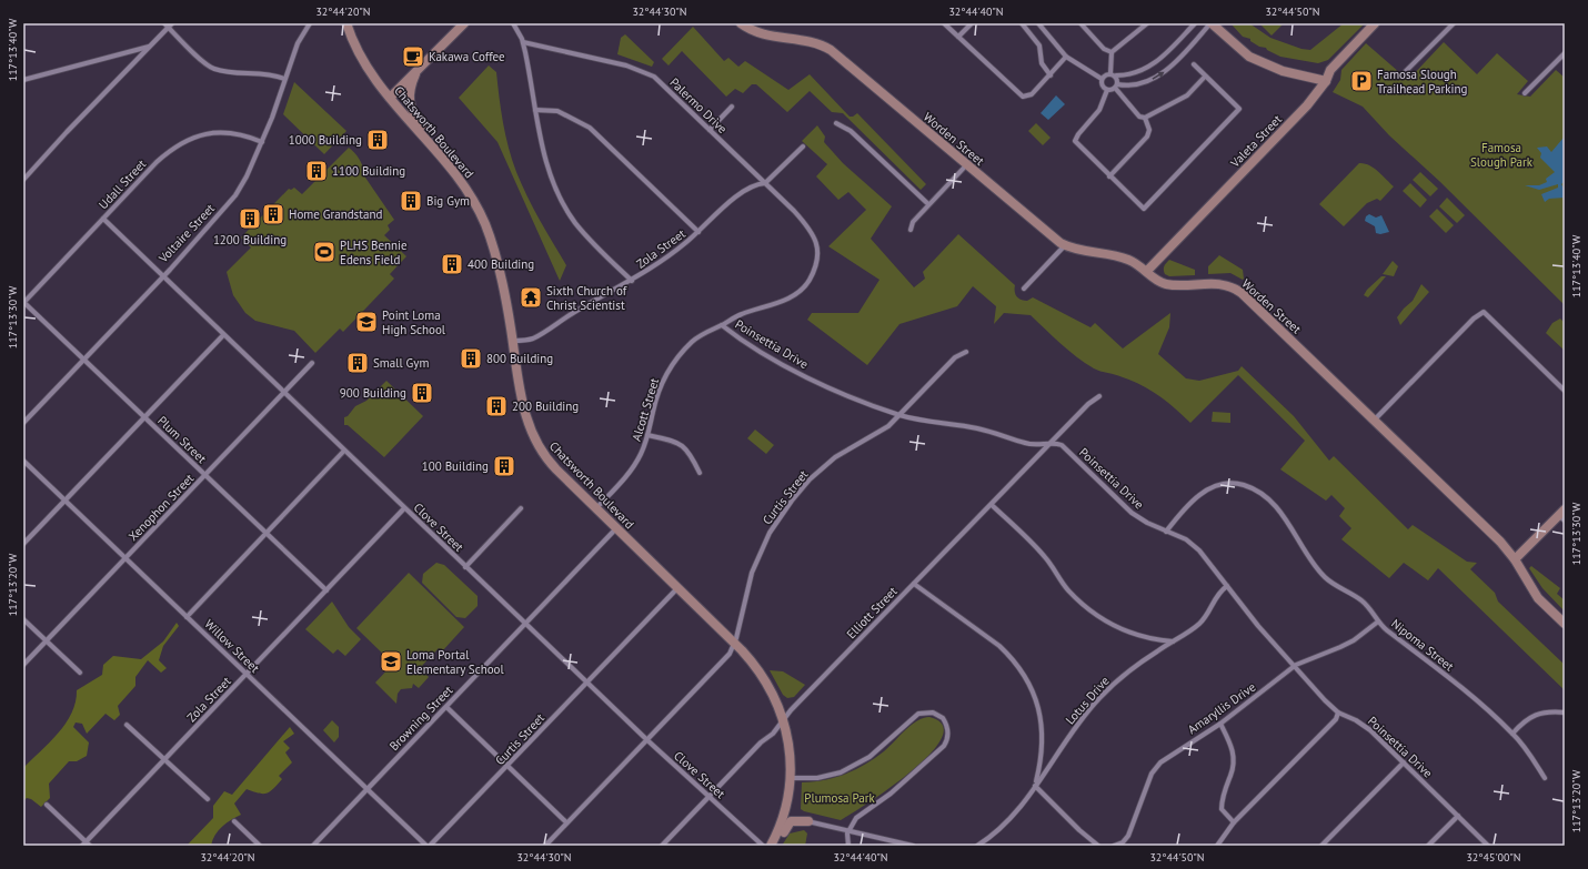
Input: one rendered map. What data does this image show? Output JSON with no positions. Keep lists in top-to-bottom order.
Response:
{
  "streets": {
    "street": [
      "Palermo Drive",
      "Chatsworth Boulevard",
      "Worden Street",
      "Valeta Street",
      "Udall Street",
      "Voltaire Street",
      "Zola Street",
      "Poinsettia Drive",
      "Alcott Street",
      "Plum Street",
      "Curtis Street",
      "Xenophon Street",
      "Clove Street",
      "Elliott Street",
      "Nipoma Street",
      "Willow Street",
      "Lotus Drive",
      "Amaryllis Drive",
      "Browning Street"
    ]
  },
  "crossings": [
    ["Palermo Drive", "Zola Street"],
    ["Palermo Drive", "Alcott Street"],
    ["Chatsworth Boulevard", "Zola Street"],
    ["Chatsworth Boulevard", "Alcott Street"],
    ["Chatsworth Boulevard", "Curtis Street"],
    ["Chatsworth Boulevard", "Elliott Street"],
    ["Chatsworth Boulevard", "Browning Street"],
    ["Worden Street", "Valeta Street"],
    ["Udall Street", "Voltaire Street"],
    ["Udall Street", "Plum Street"],
    ["Udall Street", "Clove Street"],
    ["Voltaire Street", "Plum Street"],
    ["Voltaire Street", "Clove Street"],
    ["Zola Street", "Plum Street"],
    ["Zola Street", "Clove Street"],
    ["Zola Street", "Willow Street"],
    ["Poinsettia Drive", "Alcott Street"],
    ["Poinsettia Drive", "Curtis Street"],
    ["Poinsettia Drive", "Elliott Street"],
    ["Poinsettia Drive", "Nipoma Street"],
    ["Poinsettia Drive", "Lotus Drive"],
    ["Poinsettia Drive", "Amaryllis Drive"],
    ["Plum Street", "Xenophon Street"],
    ["Curtis Street", "Clove Street"],
    ["Xenophon Street", "Clove Street"],
    ["Xenophon Street", "Willow Street"],
    ["Clove Street", "Elliott Street"],
    ["Clove Street", "Browning Street"],
    ["Nipoma Street", "Amaryllis Drive"],
    ["Willow Street", "Browning Street"]
  ],
  "parks": ["Famosa Slough Park", "Plumosa Park"],
  "places": {
    "cafe": ["Kakawa Coffee"],
    "parking": ["Famosa Slough Trailhead Parking"],
    "building": [
      "1000 Building",
      "1100 Building",
      "Big Gym",
      "Home Grandstand",
      "1200 Building",
      "400 Building",
      "800 Building",
      "Small Gym",
      "900 Building",
      "200 Building",
      "100 Building"
    ],
    "sports": ["PLHS Bennie Edens Field"],
    "temple": ["Sixth Church of Christ Scientist"],
    "school or university": ["Point Loma High School", "Loma Portal Elementary School"]
  },
  "coordinates": [
    "32°44'20\"N",
    "32°44'30\"N",
    "32°44'40\"N",
    "32°44'50\"N",
    "117°13'40\"W",
    "117°13'30\"W",
    "117°13'20\"W",
    "32°45'00\"N"
  ]
}
